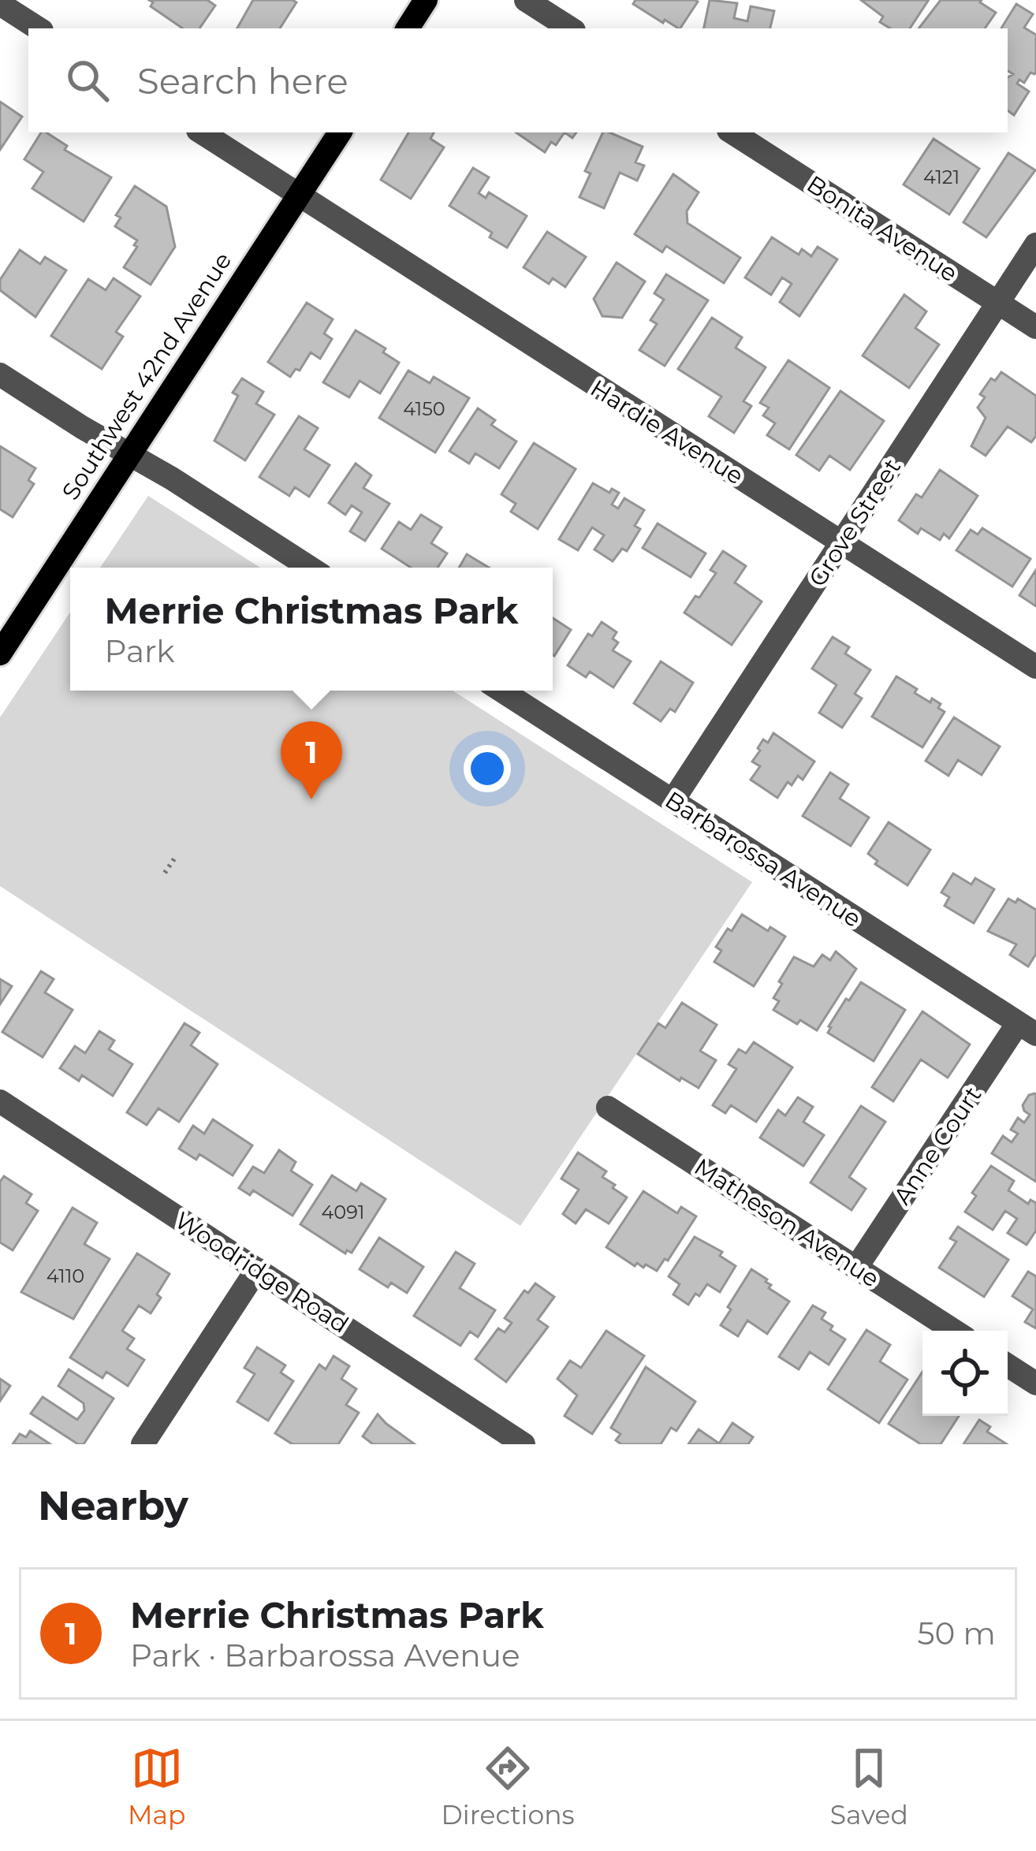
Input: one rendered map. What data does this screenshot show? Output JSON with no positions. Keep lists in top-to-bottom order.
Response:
{
  "streets": {
    "main road": ["Southwest 42nd Avenue"],
    "street": [
      "Bonita Avenue",
      "Hardie Avenue",
      "Grove Street",
      "Barbarossa Avenue",
      "Anne Court",
      "Matheson Avenue",
      "Woodridge Road"
    ]
  },
  "crossings": [
    ["Bonita Avenue", "Grove Street"],
    ["Southwest 42nd Avenue", "Hardie Avenue"],
    ["Hardie Avenue", "Grove Street"],
    ["Grove Street", "Barbarossa Avenue"],
    ["Barbarossa Avenue", "Anne Court"],
    ["Anne Court", "Matheson Avenue"]
  ],
  "house_numbers": [
    "4121",
    "4150",
    "4091",
    "4110"
  ],
  "page": {
    "search": "Search here",
    "popup": ["Merrie Christmas Park", "Park"],
    "pins": "1",
    "heading": "Nearby",
    "list": [
      {
        "mark": "1",
        "name": "Merrie Christmas Park",
        "note": "Park · Barbarossa Avenue",
        "value": "50 m"
      }
    ],
    "nav": ["Map", "Directions", "Saved"]
  }
}
